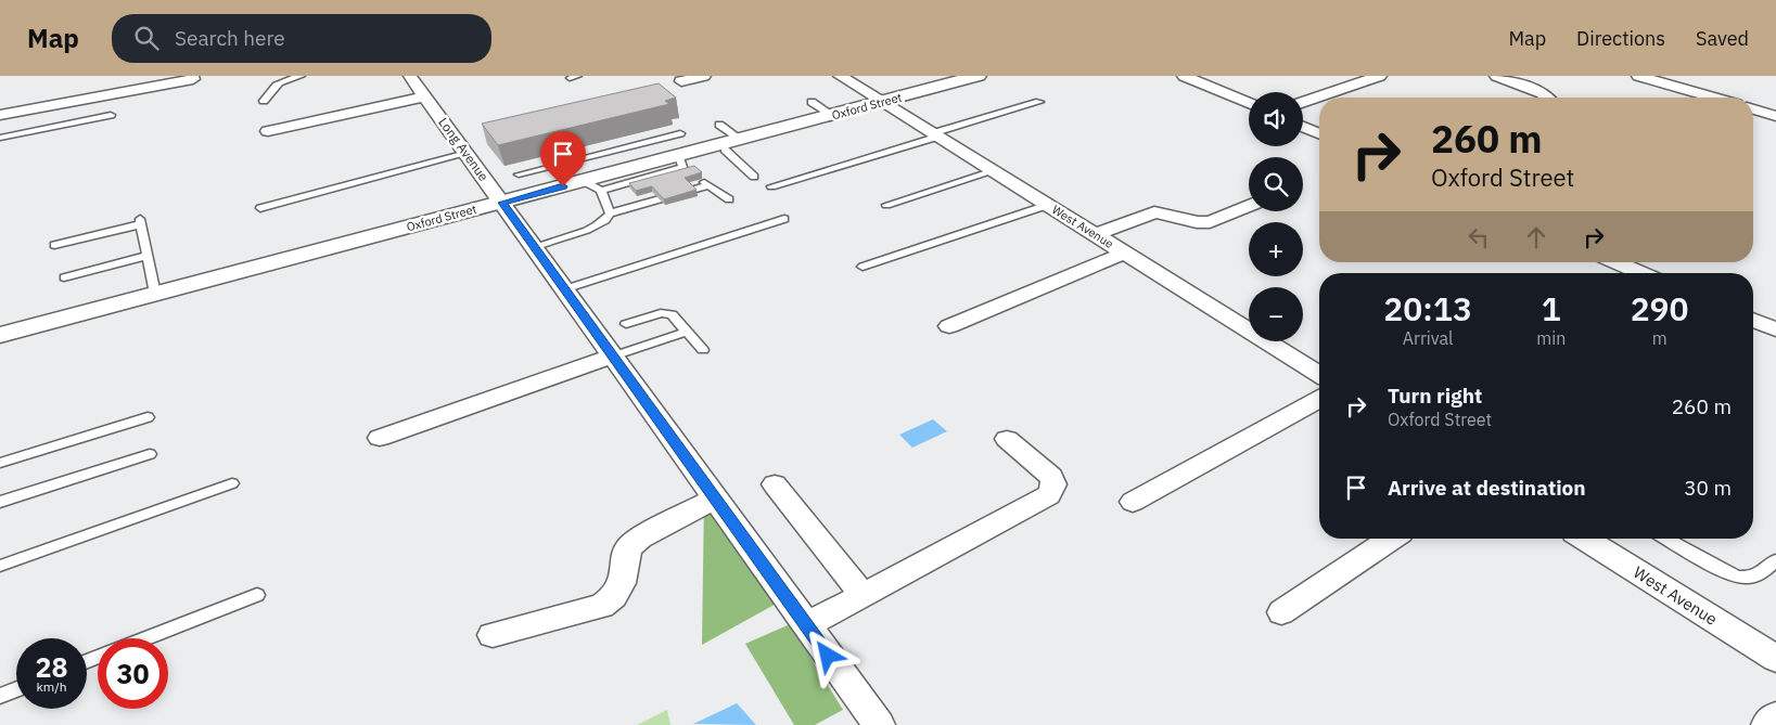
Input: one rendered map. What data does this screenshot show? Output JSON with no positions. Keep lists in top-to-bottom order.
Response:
{
  "streets": {
    "street": ["Oxford Street", "Long Avenue", "West Avenue"]
  },
  "crossings": [
    ["Oxford Street", "Long Avenue"],
    ["Oxford Street", "West Avenue"]
  ],
  "page": {
    "header": "Map",
    "search": "Search here",
    "nav": ["Map", "Directions", "Saved"],
    "map_buttons": ["+", "−"],
    "turn": ["260 m", "Oxford Street"],
    "eta": [
      "20:13",
      "Arrival",
      "1",
      "min",
      "290",
      "m"
    ],
    "list": [
      {
        "name": "Turn right",
        "note": "Oxford Street",
        "value": "260 m"
      },
      {
        "name": "Arrive at destination",
        "value": "30 m"
      }
    ],
    "speed": "28 km/h",
    "limit": "30"
  }
}
